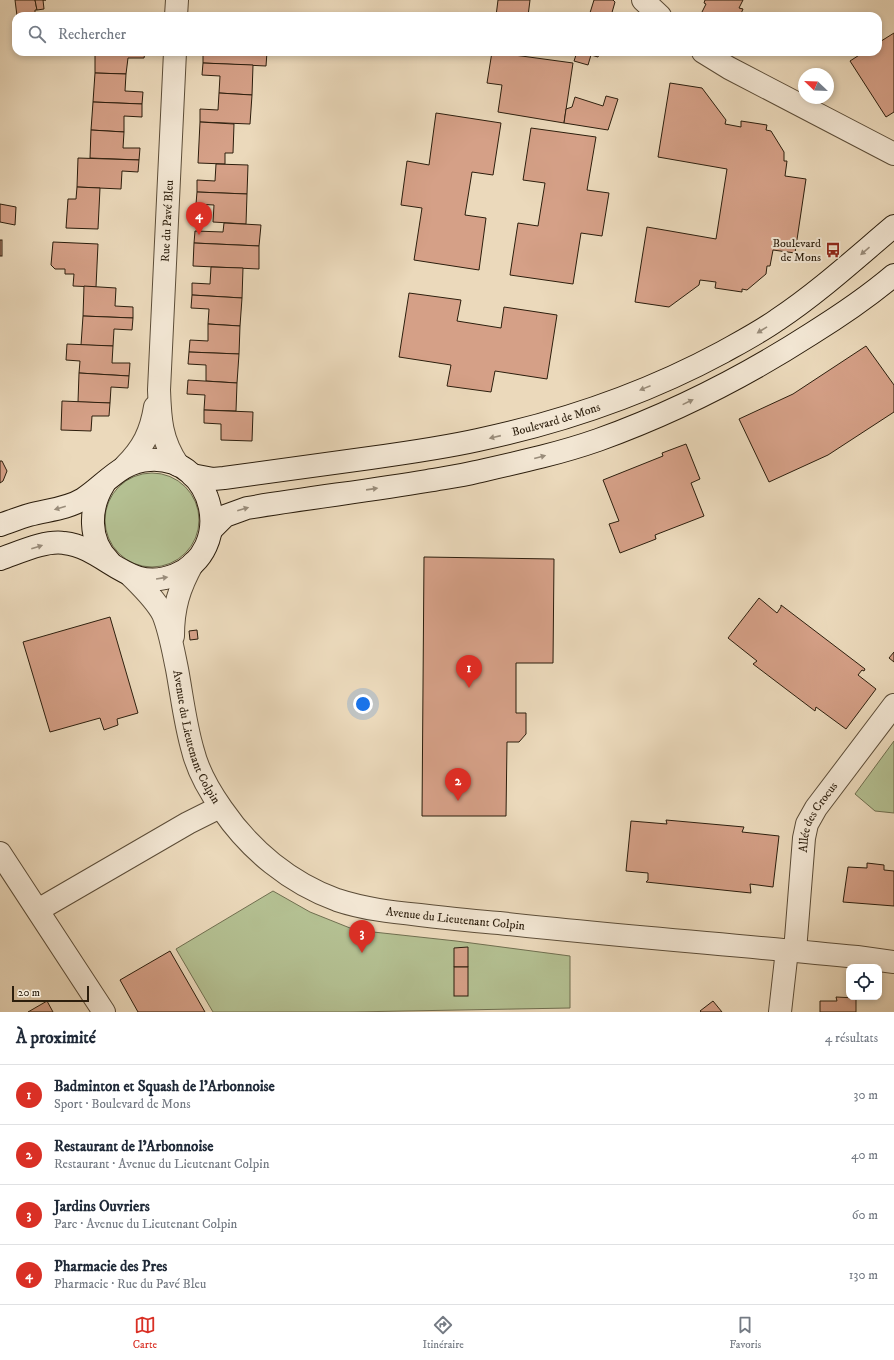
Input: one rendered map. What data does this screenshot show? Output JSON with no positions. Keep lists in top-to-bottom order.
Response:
{
  "streets": {
    "street": [
      "Rue du Pavé Bleu",
      "Boulevard de Mons",
      "Avenue du Lieutenant Colpin",
      "Allée des Crocus"
    ]
  },
  "crossings": [
    ["Rue du Pavé Bleu", "Boulevard de Mons"],
    ["Rue du Pavé Bleu", "Avenue du Lieutenant Colpin"],
    ["Boulevard de Mons", "Avenue du Lieutenant Colpin"],
    ["Avenue du Lieutenant Colpin", "Allée des Crocus"]
  ],
  "places": {
    "bus stop": ["Boulevard de Mons"]
  },
  "scale_bar": "20 m",
  "north": "top left",
  "page": {
    "search": "Rechercher",
    "pins": [
      "4",
      "1",
      "2",
      "3"
    ],
    "scale": "20 m",
    "heading": ["À proximité", "4 résultats"],
    "list": [
      {
        "mark": "1",
        "name": "Badminton et Squash de l'Arbonnoise",
        "note": "Sport · Boulevard de Mons",
        "value": "30 m"
      },
      {
        "mark": "2",
        "name": "Restaurant de l'Arbonnoise",
        "note": "Restaurant · Avenue du Lieutenant Colpin",
        "value": "40 m"
      },
      {
        "mark": "3",
        "name": "Jardins Ouvriers",
        "note": "Parc · Avenue du Lieutenant Colpin",
        "value": "60 m"
      },
      {
        "mark": "4",
        "name": "Pharmacie des Pres",
        "note": "Pharmacie · Rue du Pavé Bleu",
        "value": "130 m"
      }
    ],
    "nav": ["Carte", "Itinéraire", "Favoris"]
  }
}
